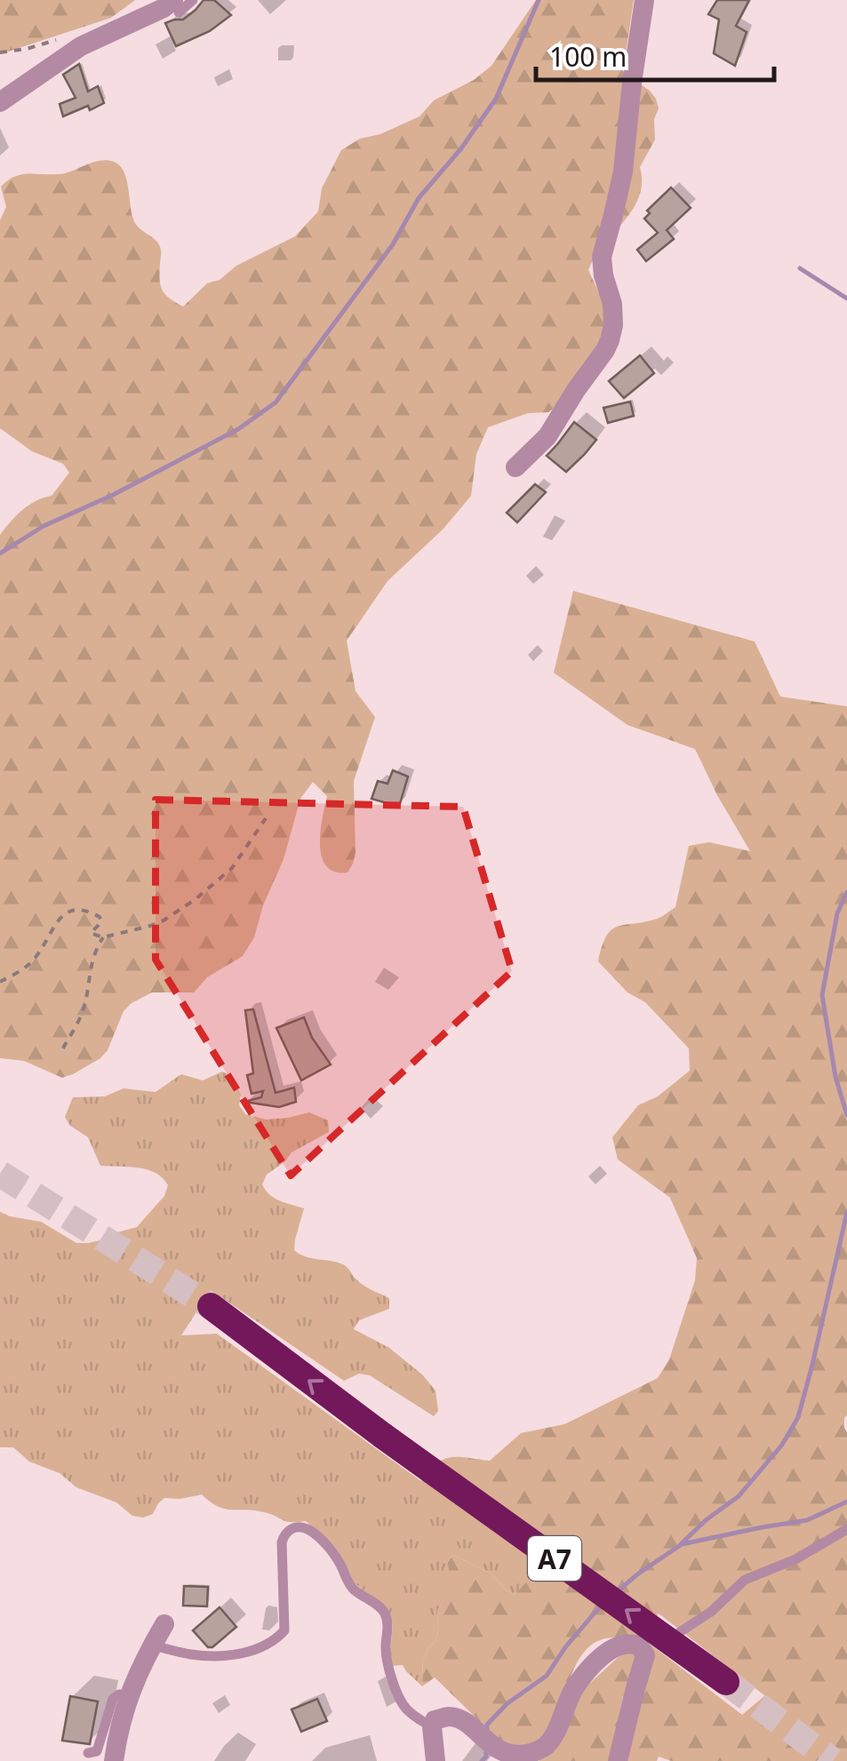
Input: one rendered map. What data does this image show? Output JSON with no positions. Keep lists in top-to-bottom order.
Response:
{
  "streets": {
    "highway": ["A7"]
  },
  "scale_bar": "100 m"
}
